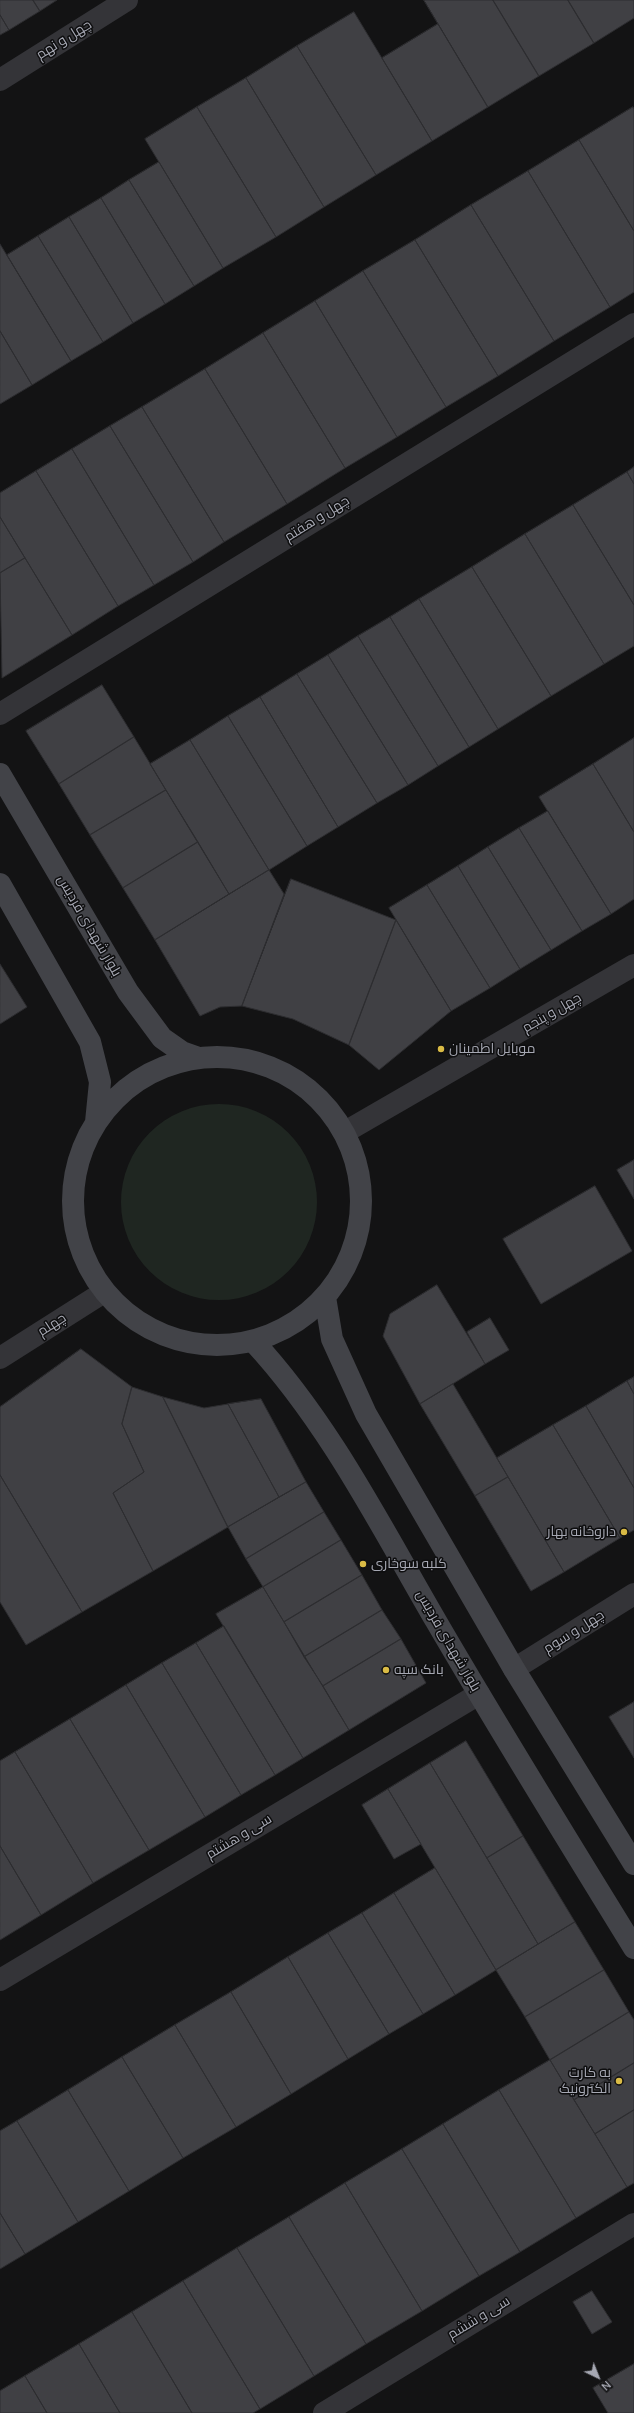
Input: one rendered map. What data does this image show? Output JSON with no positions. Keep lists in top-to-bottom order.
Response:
{
  "streets": {
    "main road": ["بلوار شهدای فردیس"],
    "street": [
      "چهل و نهم",
      "چهل و هفتم",
      "چهل و پنجم",
      "چهلم",
      "چهل و سوم",
      "سی و هشتم",
      "سی و ششم"
    ]
  },
  "crossings": [
    ["بلوار شهدای فردیس", "سی و هشتم"]
  ],
  "places": [
    "موبایل اطمینان",
    "داروخانه بهار",
    "کلبه سوخاری",
    "بانک سپه",
    "به کارت الکترونیک"
  ],
  "north": "bottom right"
}
